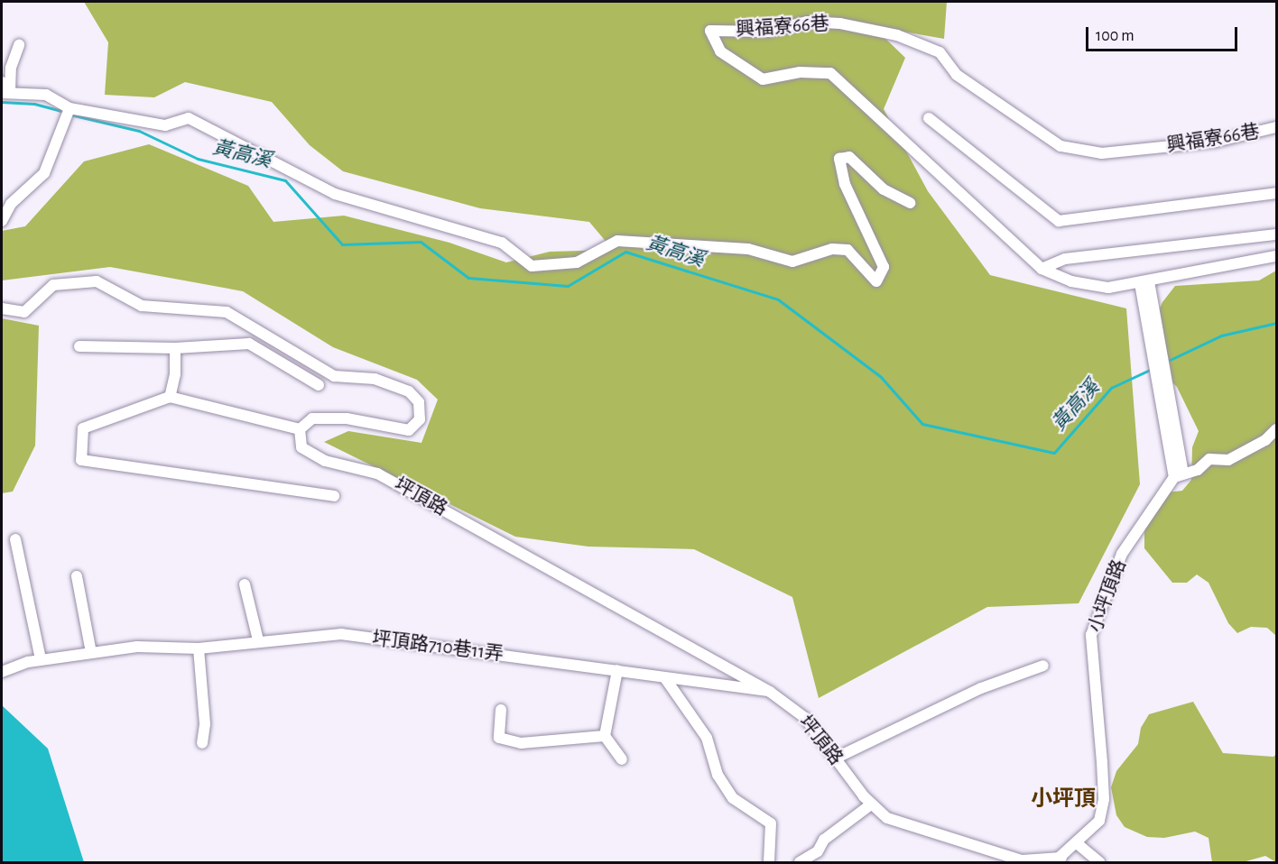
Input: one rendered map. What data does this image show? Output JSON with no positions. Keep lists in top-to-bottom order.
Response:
{
  "streets": {
    "street": [
      "興福寮66巷",
      "坪頂路",
      "小坪頂路",
      "坪頂路710巷11弄"
    ]
  },
  "crossings": [
    ["坪頂路", "小坪頂路"],
    ["坪頂路", "坪頂路710巷11弄"]
  ],
  "districts": ["小坪頂"],
  "water": ["黃高溪"],
  "scale_bar": "100 m"
}
